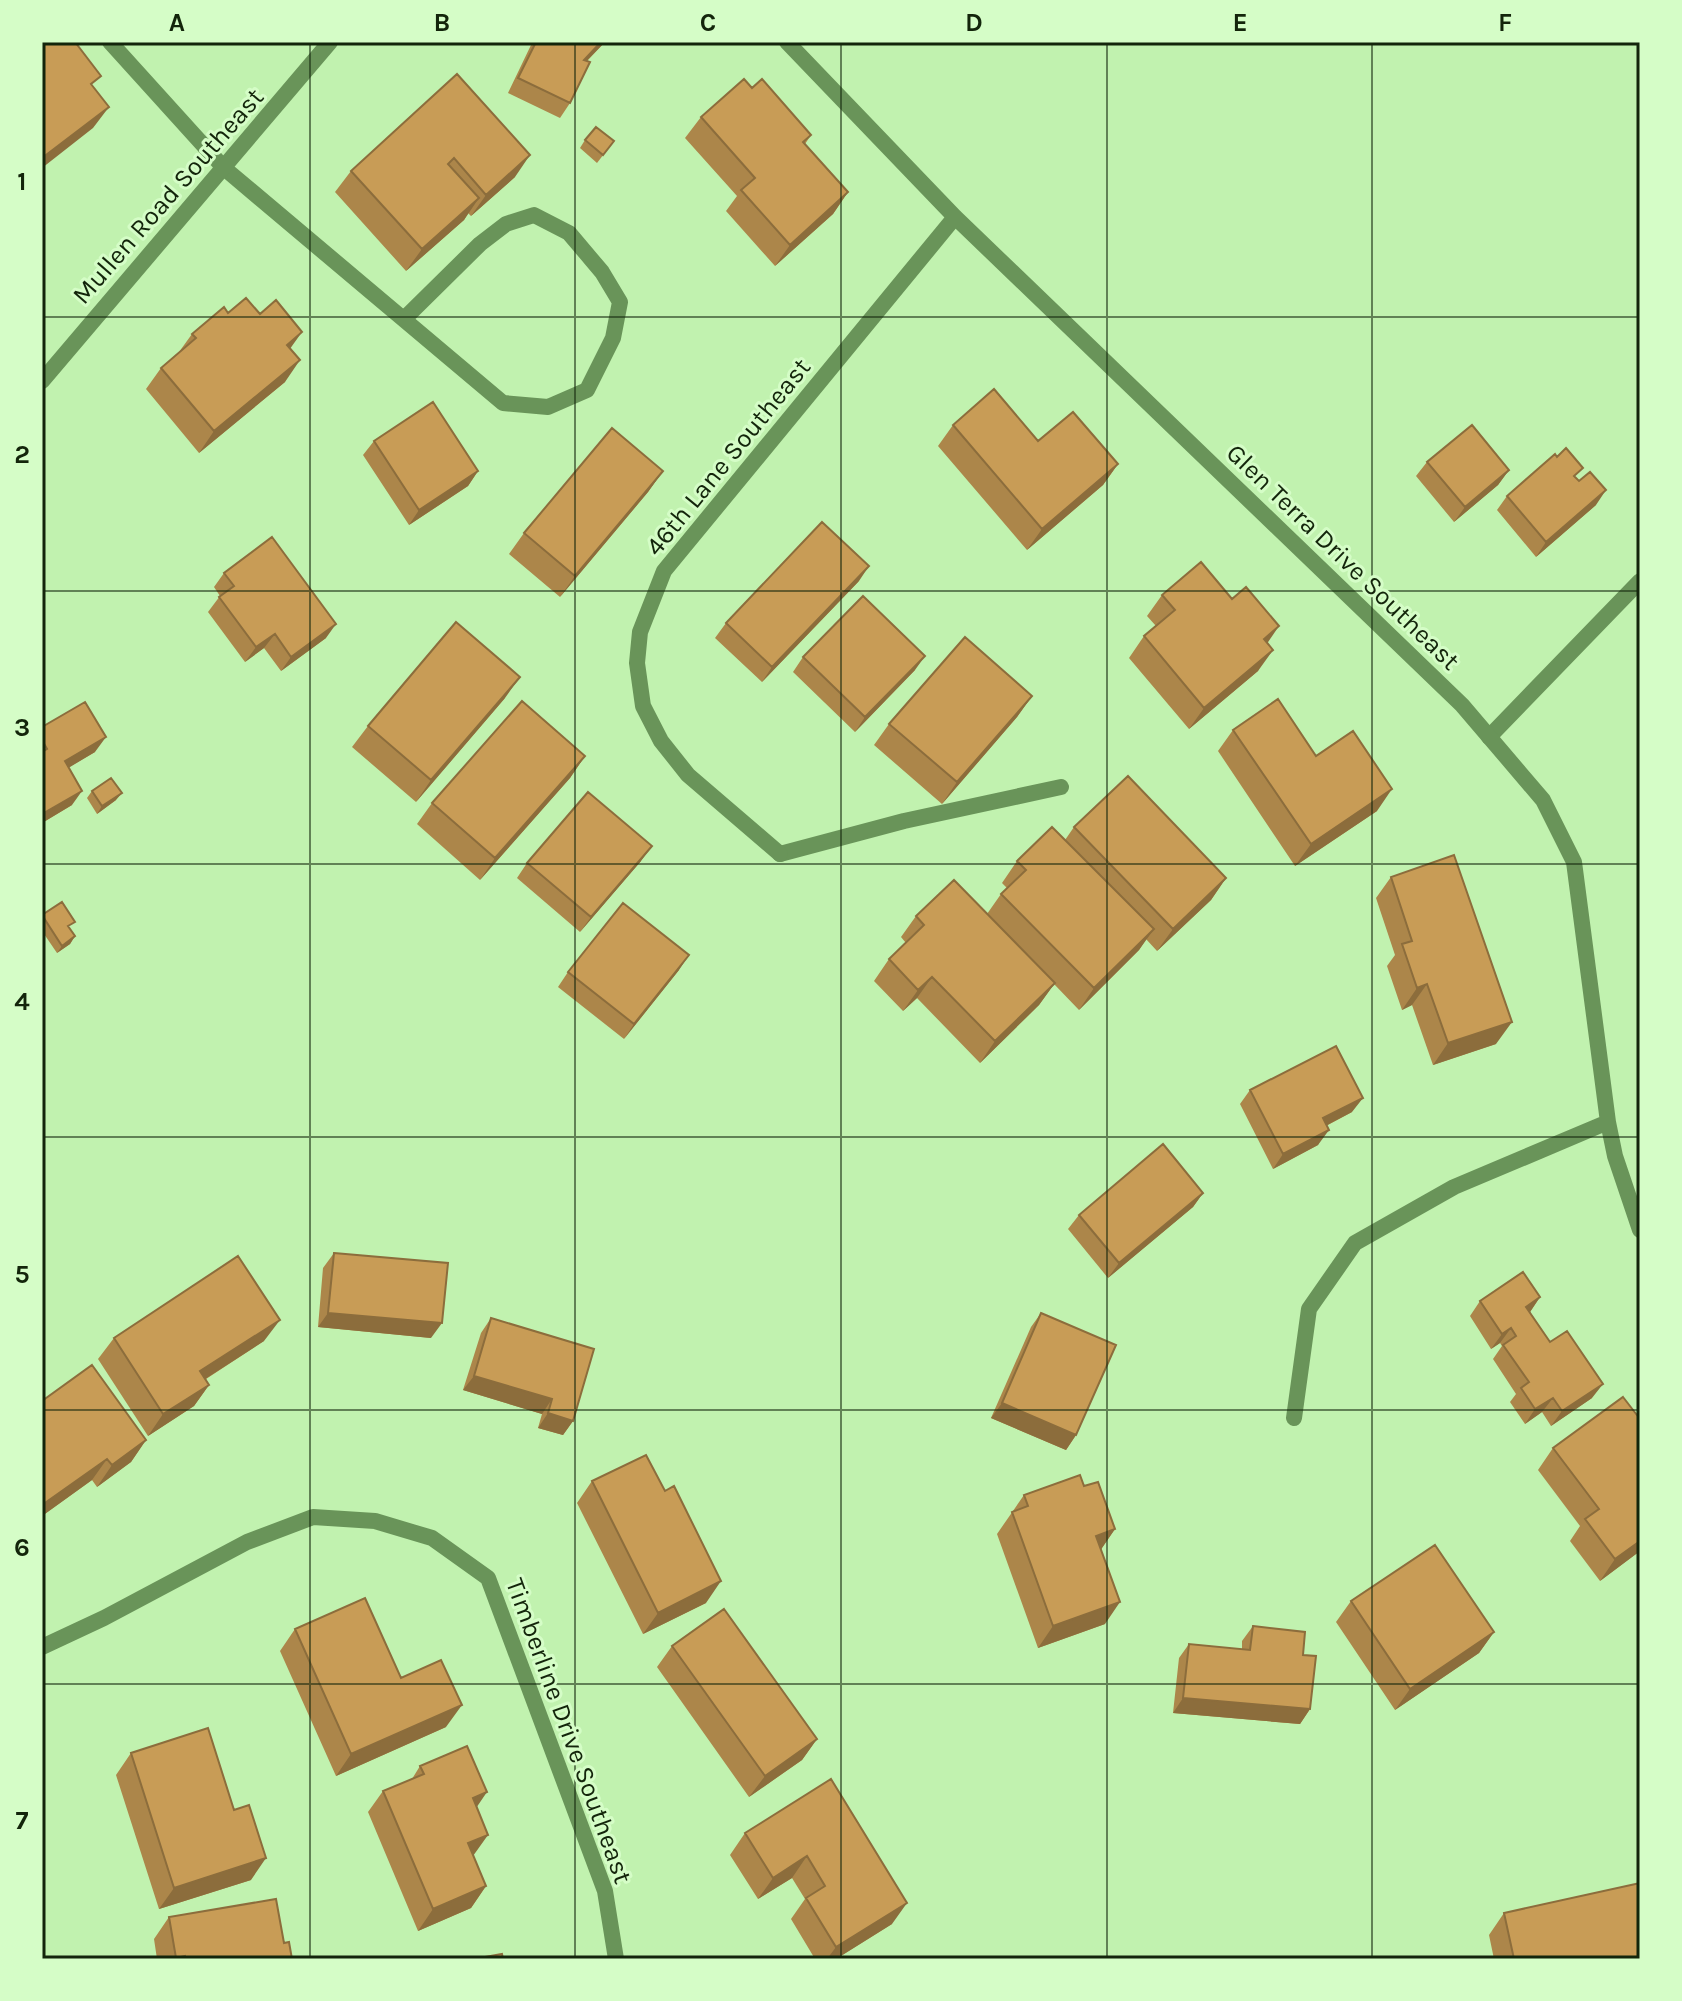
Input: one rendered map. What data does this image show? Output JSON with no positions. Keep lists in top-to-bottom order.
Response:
{
  "streets": {
    "street": [
      "Mullen Road Southeast",
      "46th Lane Southeast",
      "Glen Terra Drive Southeast",
      "Timberline Drive Southeast"
    ]
  },
  "crossings": [
    ["46th Lane Southeast", "Glen Terra Drive Southeast"]
  ],
  "grid": {
    "columns": [
      "A",
      "B",
      "C",
      "D",
      "E",
      "F"
    ],
    "rows": [
      "1",
      "2",
      "3",
      "4",
      "5",
      "6",
      "7"
    ]
  }
}
